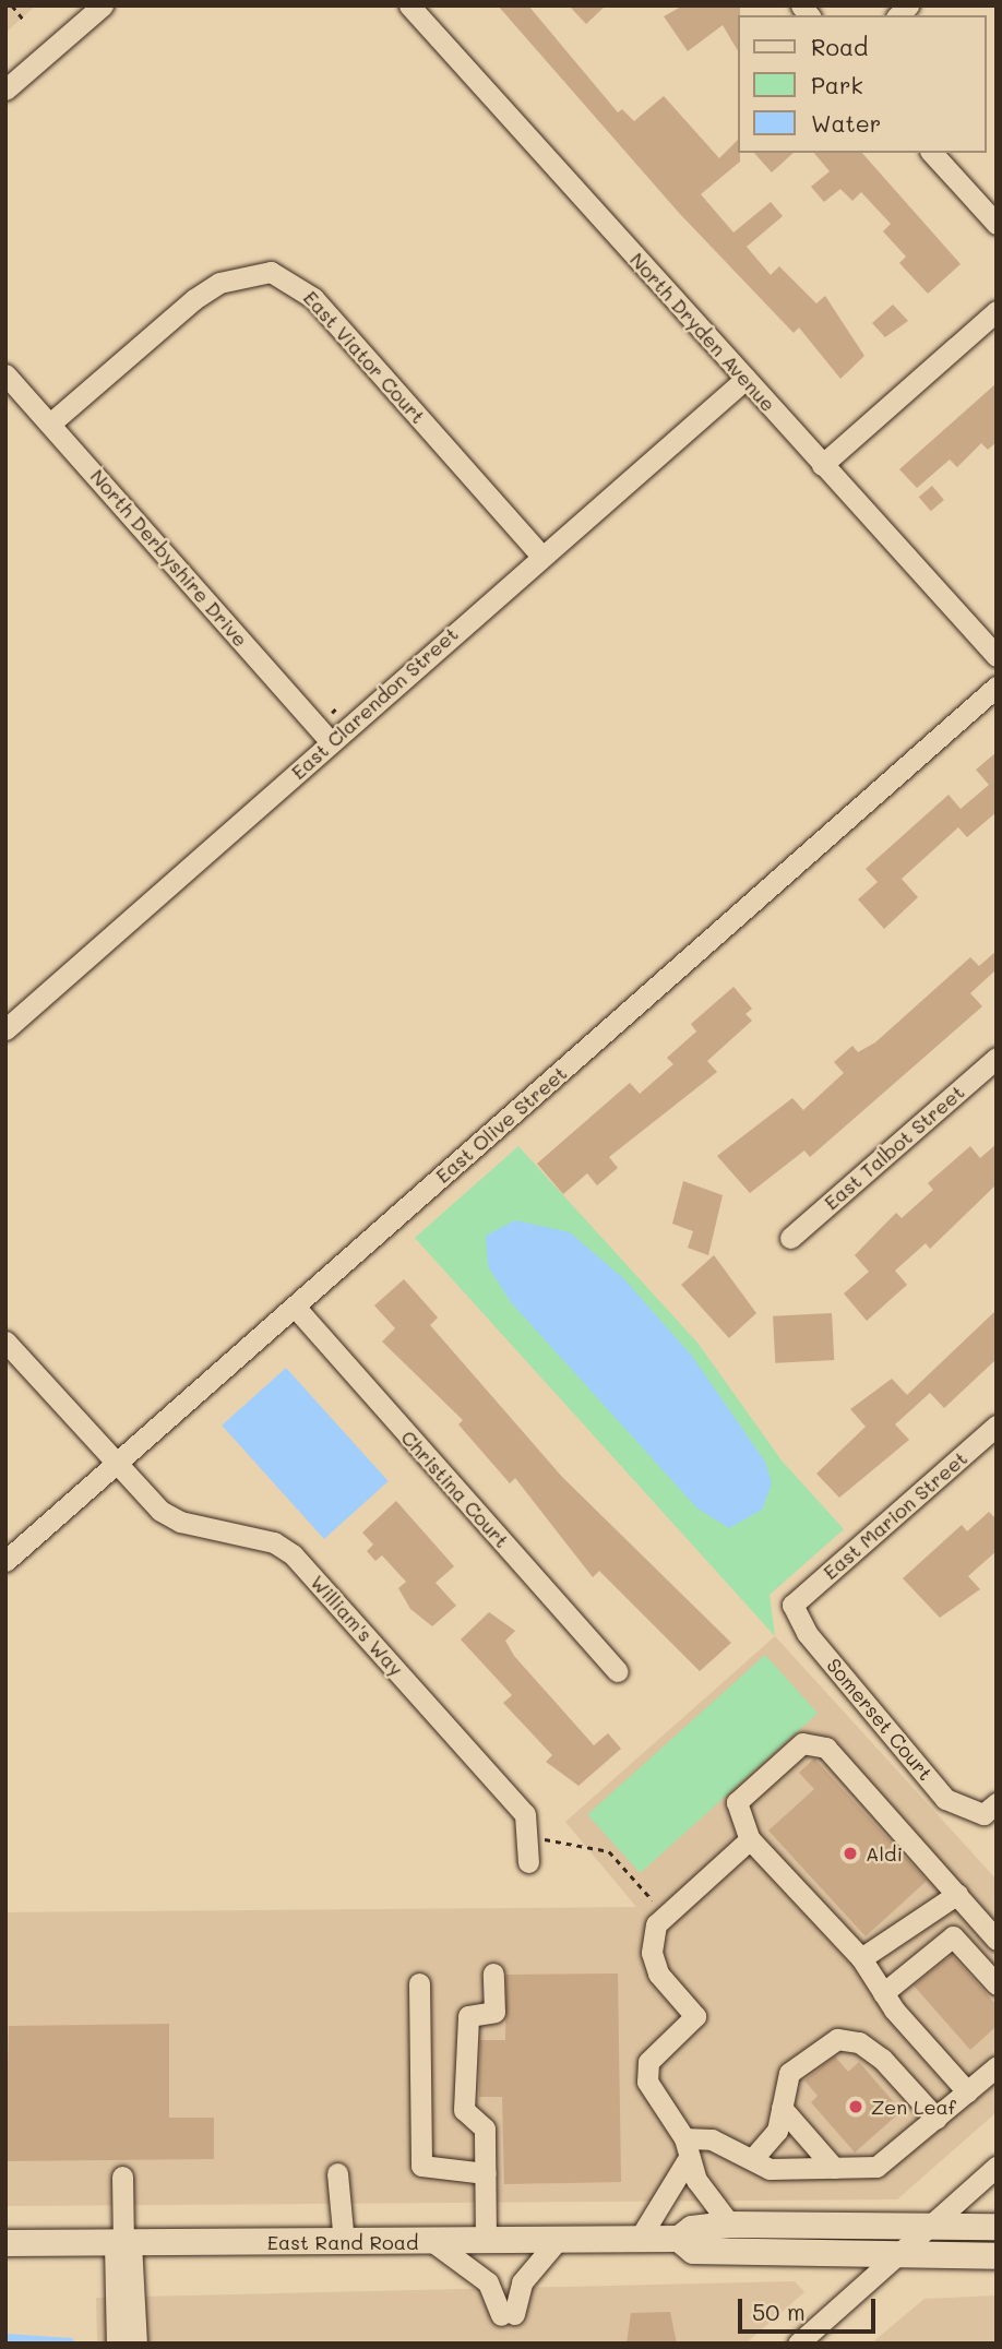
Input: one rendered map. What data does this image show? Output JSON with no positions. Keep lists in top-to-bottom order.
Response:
{
  "streets": {
    "main road": ["East Rand Road"],
    "street": [
      "North Dryden Avenue",
      "East Viator Court",
      "North Derbyshire Drive",
      "East Clarendon Street",
      "East Olive Street",
      "East Talbot Street",
      "Christina Court",
      "East Marion Street",
      "William's Way",
      "Somerset Court"
    ]
  },
  "crossings": [
    ["North Dryden Avenue", "East Clarendon Street"],
    ["East Viator Court", "North Derbyshire Drive"],
    ["East Viator Court", "East Clarendon Street"],
    ["North Derbyshire Drive", "East Clarendon Street"],
    ["East Olive Street", "Christina Court"],
    ["East Olive Street", "William's Way"],
    ["East Marion Street", "Somerset Court"]
  ],
  "places": ["Aldi", "Zen Leaf"],
  "legend": ["Road", "Park", "Water"],
  "scale_bar": "50 m"
}
